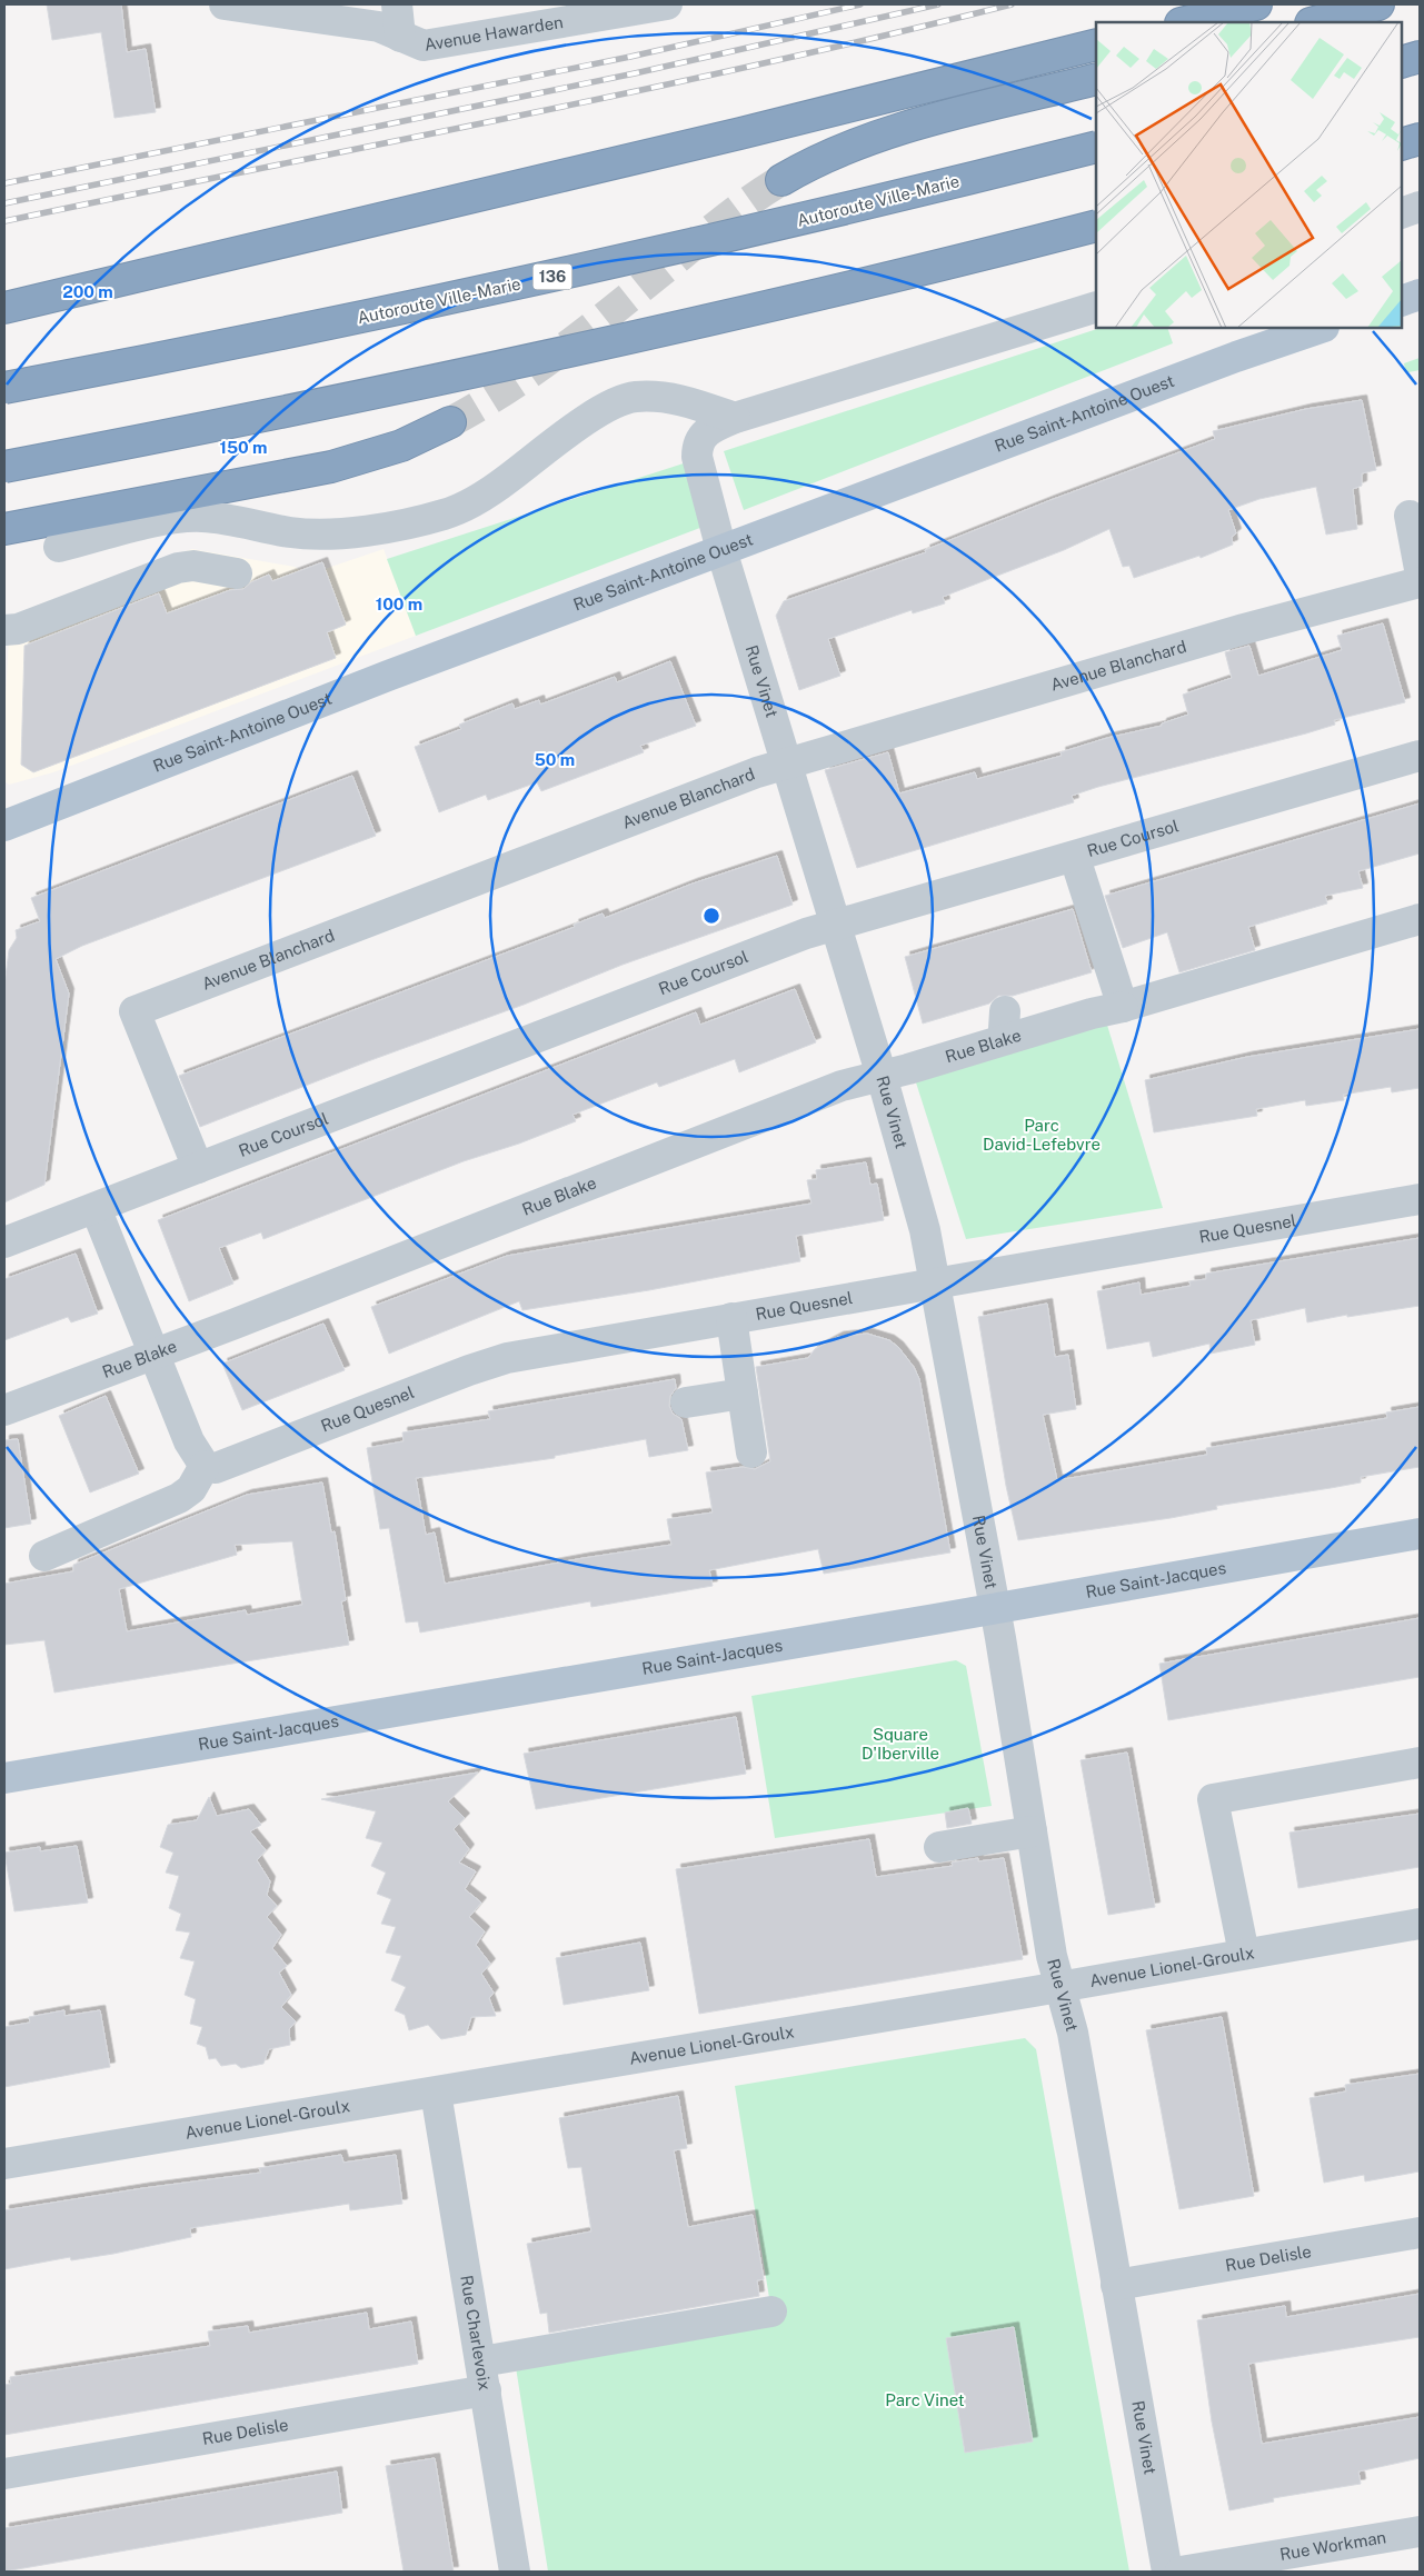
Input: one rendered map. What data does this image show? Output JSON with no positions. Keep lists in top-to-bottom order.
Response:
{
  "streets": {
    "highway": ["Autoroute Ville-Marie", "136"],
    "main road": ["Rue Saint-Antoine Ouest", "Rue Saint-Jacques"],
    "street": [
      "Avenue Hawarden",
      "Avenue Blanchard",
      "Rue Vinet",
      "Rue Coursol",
      "Rue Blake",
      "Rue Quesnel",
      "Avenue Lionel-Groulx",
      "Rue Delisle",
      "Rue Charlevoix",
      "Rue Workman"
    ]
  },
  "crossings": [
    ["Rue Saint-Antoine Ouest", "Rue Vinet"],
    ["Avenue Blanchard", "Rue Vinet"],
    ["Avenue Blanchard", "Rue Coursol"],
    ["Rue Vinet", "Rue Coursol"],
    ["Rue Vinet", "Rue Blake"],
    ["Rue Vinet", "Rue Quesnel"],
    ["Rue Vinet", "Rue Saint-Jacques"],
    ["Rue Vinet", "Avenue Lionel-Groulx"],
    ["Rue Vinet", "Rue Delisle"],
    ["Avenue Lionel-Groulx", "Rue Charlevoix"],
    ["Rue Delisle", "Rue Charlevoix"]
  ],
  "parks": ["Parc David-Lefebvre", "Square D'Iberville", "Parc Vinet"],
  "rings": [
    "200 m",
    "150 m",
    "100 m",
    "50 m"
  ]
}
